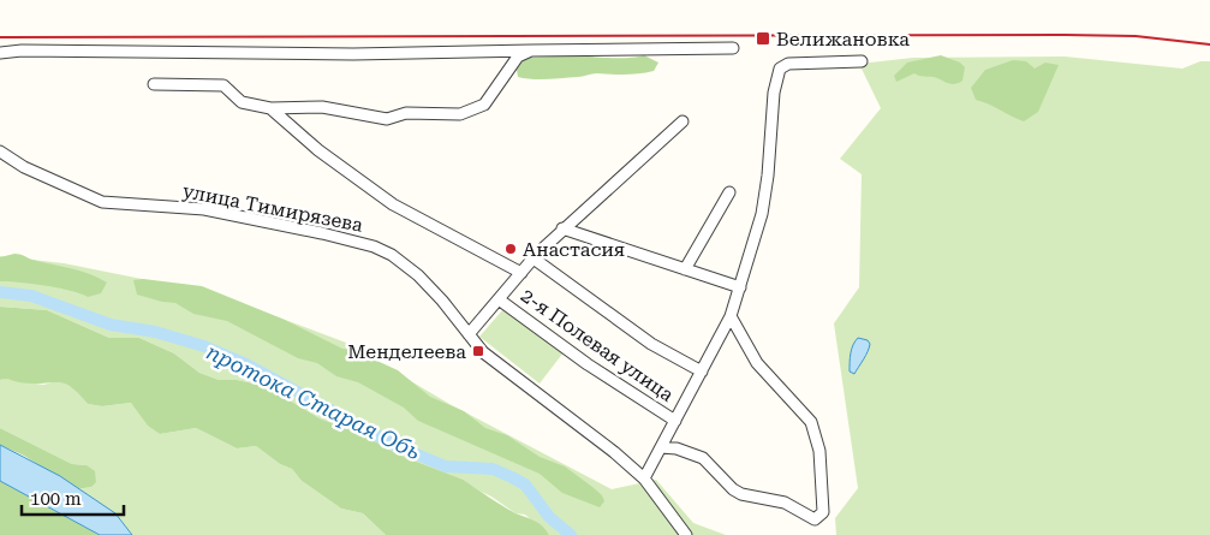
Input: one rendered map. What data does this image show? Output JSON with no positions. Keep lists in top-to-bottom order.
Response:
{
  "streets": {
    "street": ["улица Тимирязева", "2-я Полевая улица"]
  },
  "water": ["протока Старая Обь"],
  "places": {
    "transit": ["Велижановка", "Менделеева"],
    "other": ["Анастасия"]
  },
  "scale_bar": "100 m"
}
